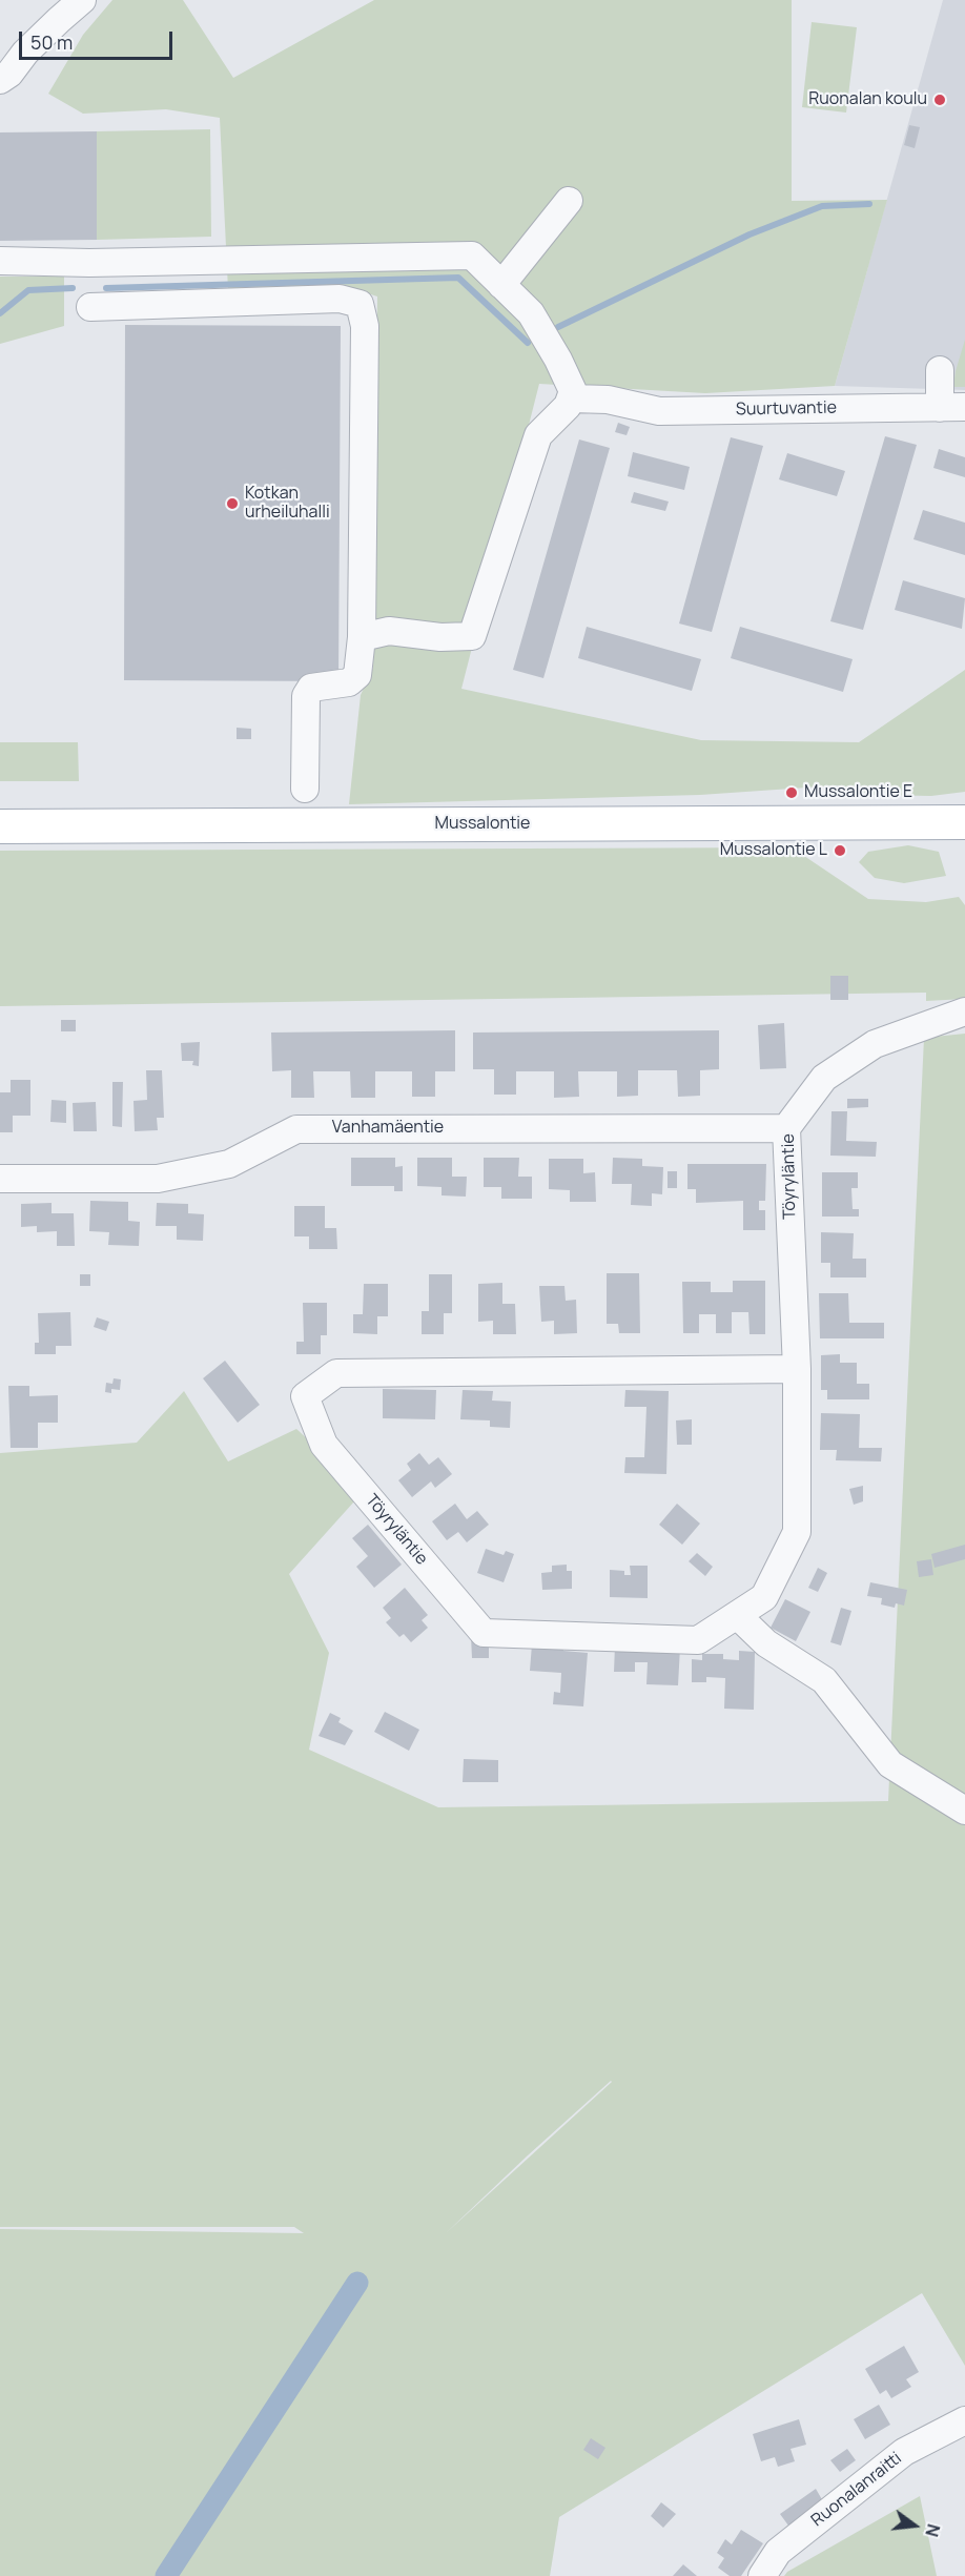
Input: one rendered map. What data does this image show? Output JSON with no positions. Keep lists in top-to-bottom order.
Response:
{
  "streets": {
    "main road": ["Mussalontie"],
    "street": [
      "Suurtuvantie",
      "Vanhamäentie",
      "Töyryläntie",
      "Ruonalanraitti"
    ]
  },
  "crossings": [
    ["Vanhamäentie", "Töyryläntie"]
  ],
  "places": [
    "Ruonalan koulu",
    "Kotkan urheiluhalli",
    "Mussalontie E",
    "Mussalontie L"
  ],
  "scale_bar": "50 m",
  "north": "right"
}
